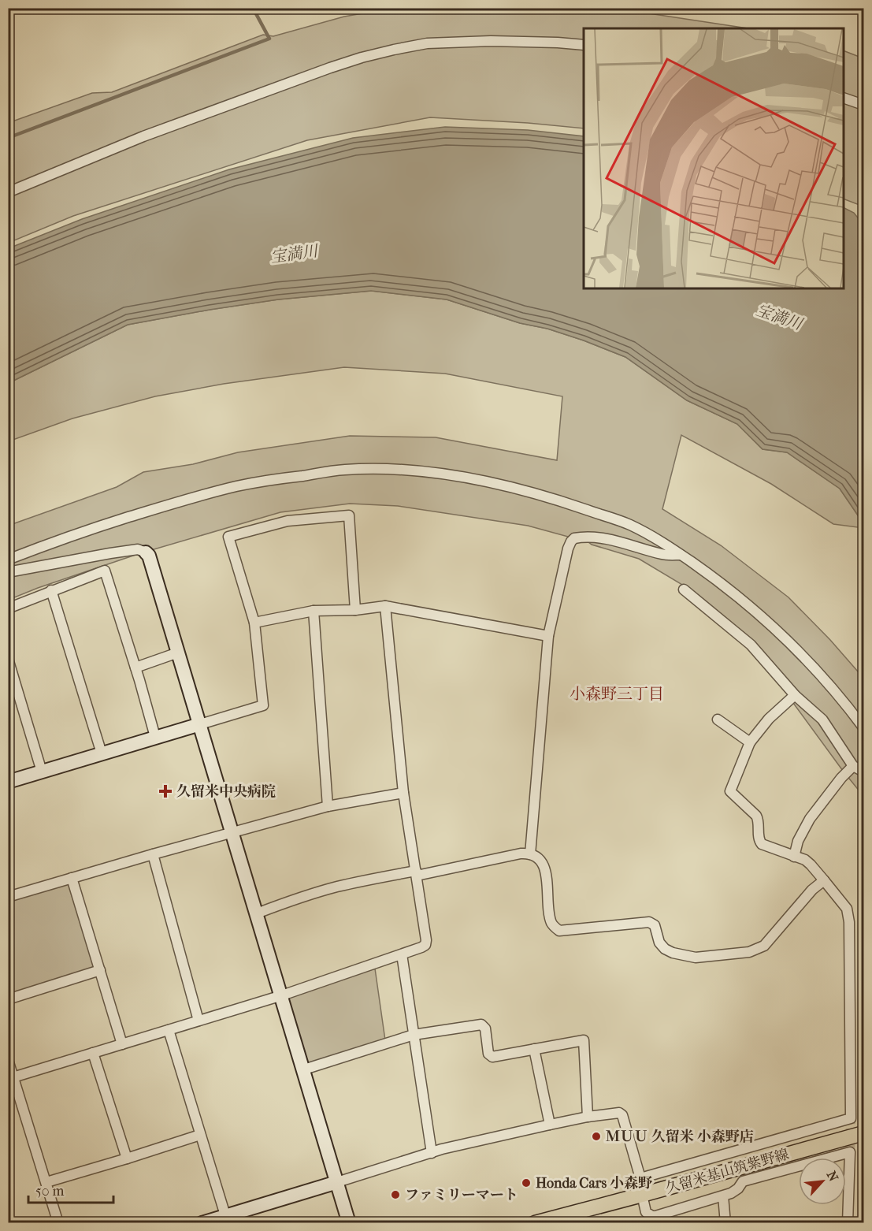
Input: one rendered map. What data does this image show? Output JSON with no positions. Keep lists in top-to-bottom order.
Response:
{
  "streets": {
    "main road": ["久留米基山筑紫野線"]
  },
  "districts": ["小森野三丁目"],
  "water": ["宝満川"],
  "places": {
    "health": ["久留米中央病院"],
    "other": ["ＭＵＵ 久留米 小森野店", "Honda Cars 小森野", "ファミリーマート"]
  },
  "scale_bar": "50 m",
  "north": "top right"
}
